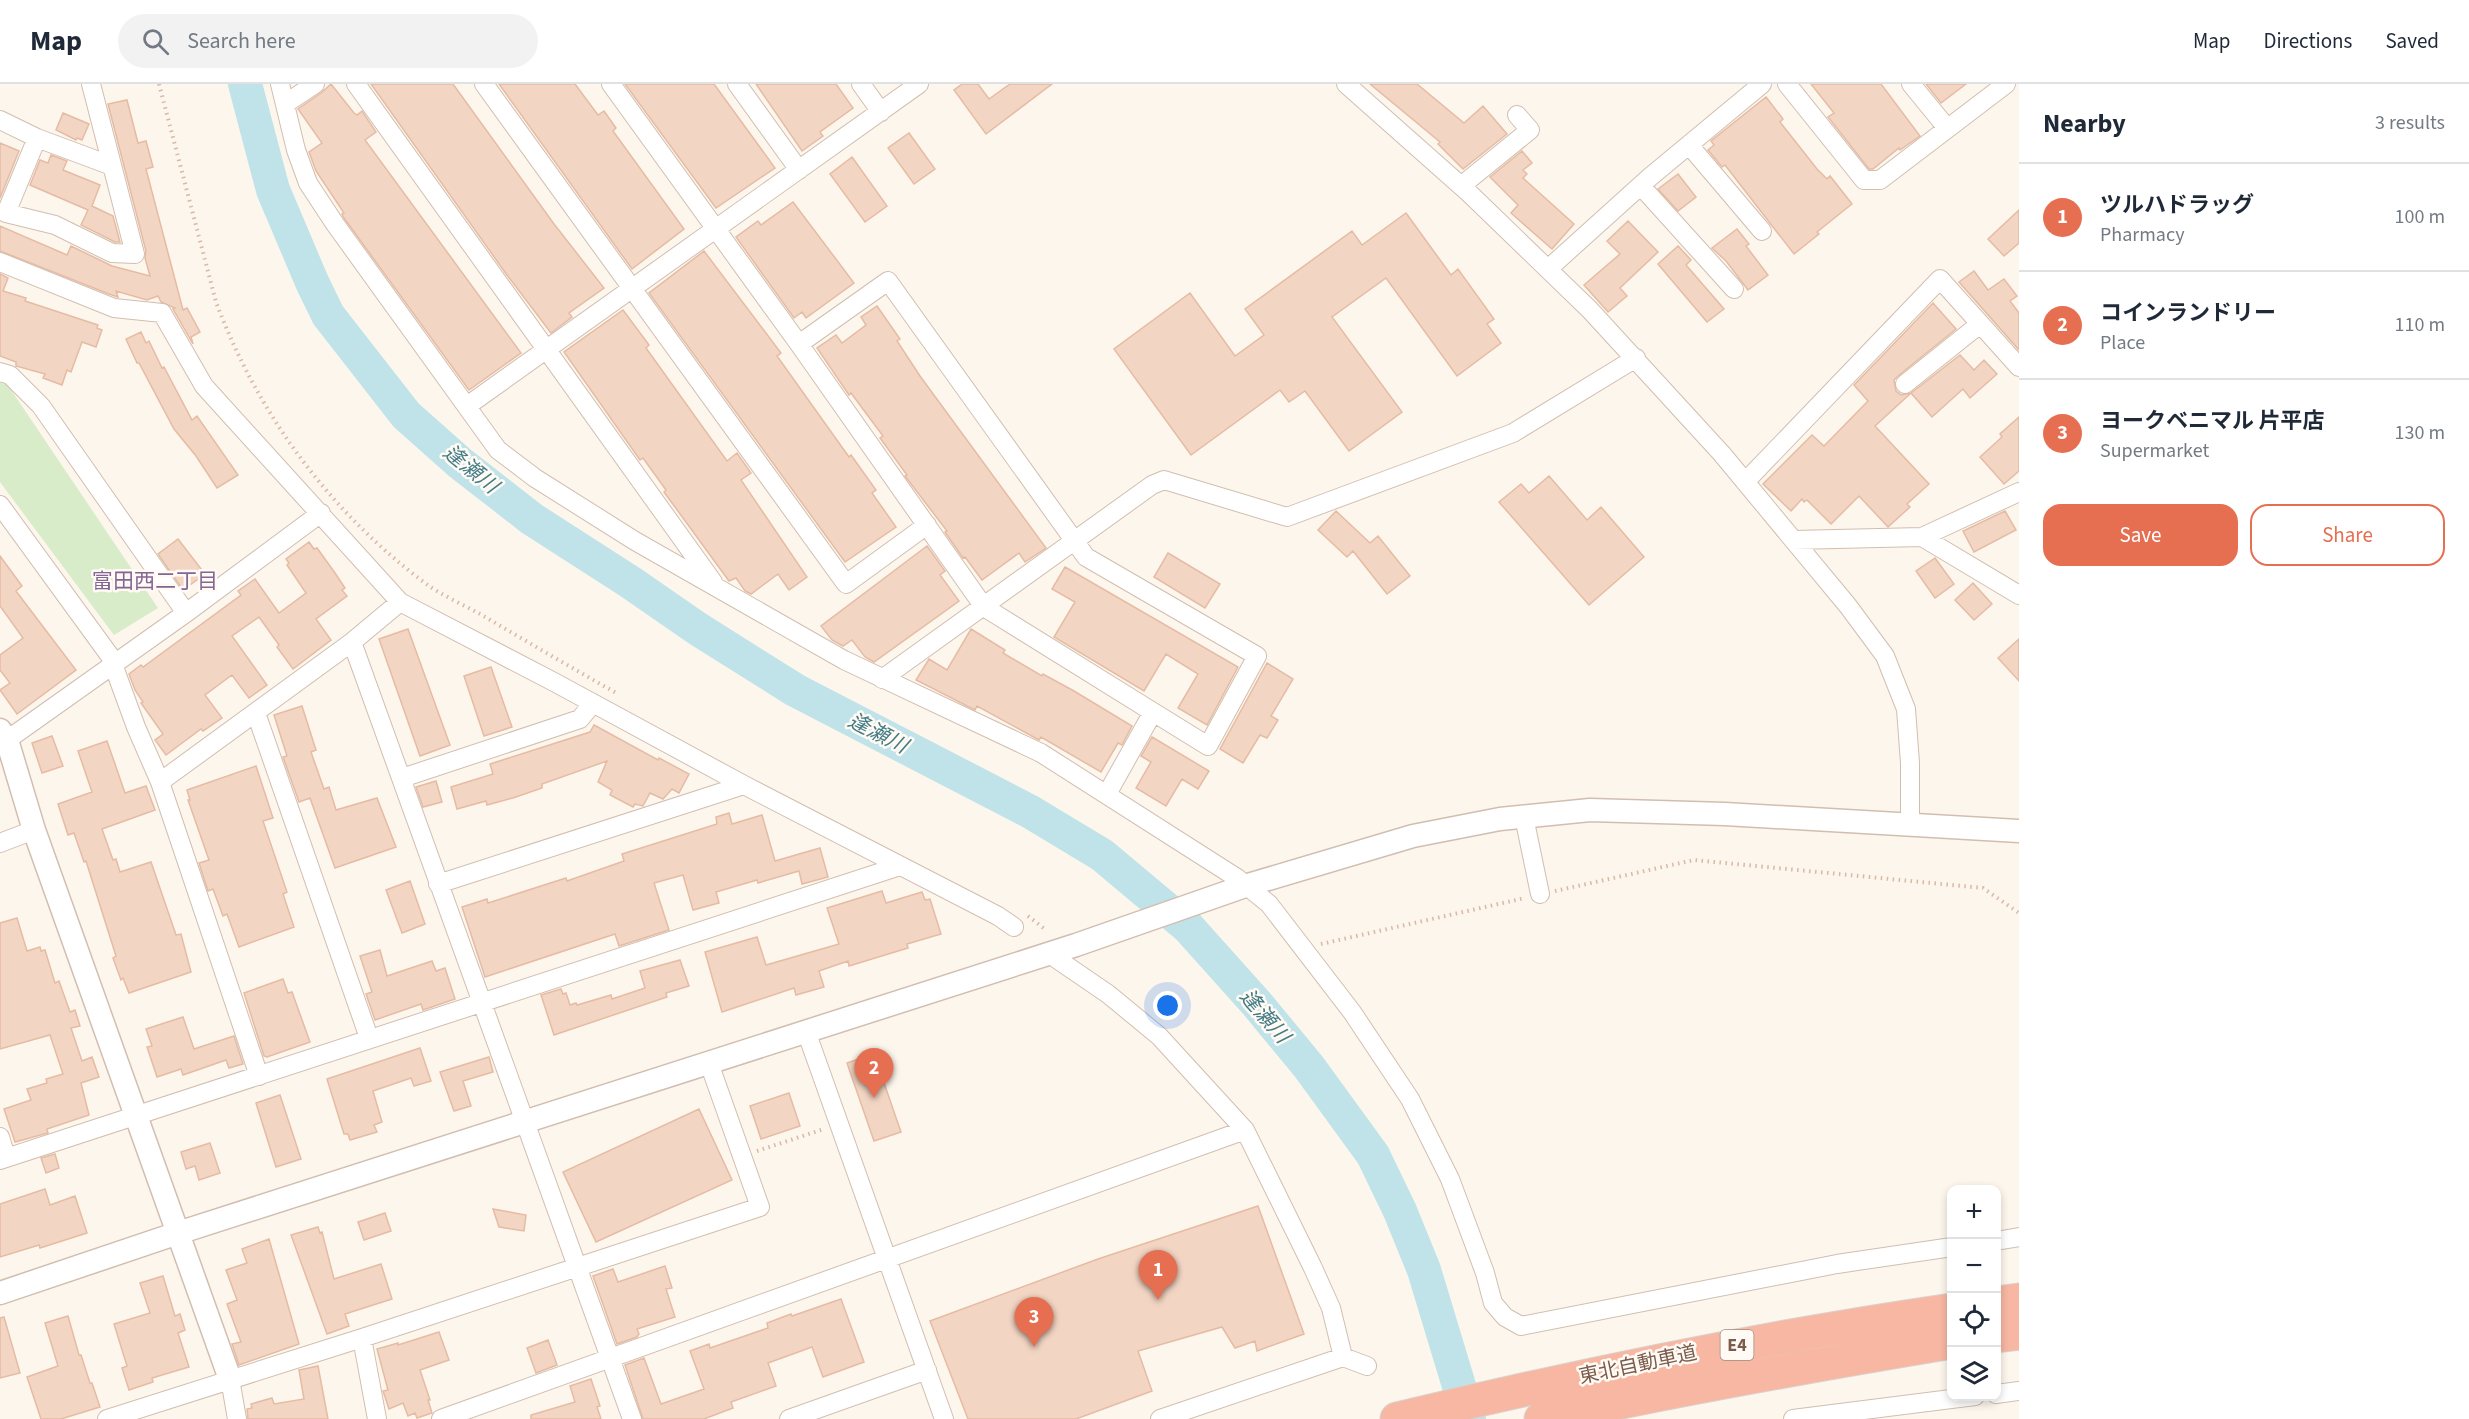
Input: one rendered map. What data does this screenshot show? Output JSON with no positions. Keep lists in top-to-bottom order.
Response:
{
  "streets": {
    "highway": ["E4", "東北自動車道"]
  },
  "districts": ["富田西二丁目"],
  "water": ["逢瀬川"],
  "page": {
    "header": "Map",
    "search": "Search here",
    "nav": ["Map", "Directions", "Saved"],
    "heading": ["Nearby", "3 results"],
    "list": [
      {
        "mark": "1",
        "name": "ツルハドラッグ",
        "note": "Pharmacy",
        "value": "100 m"
      },
      {
        "mark": "2",
        "name": "コインランドリー",
        "note": "Place",
        "value": "110 m"
      },
      {
        "mark": "3",
        "name": "ヨークベニマル 片平店",
        "note": "Supermarket",
        "value": "130 m"
      }
    ],
    "buttons": ["Save", "Share"],
    "pins": ["2", "1", "3"],
    "map_buttons": ["+", "−"]
  }
}
